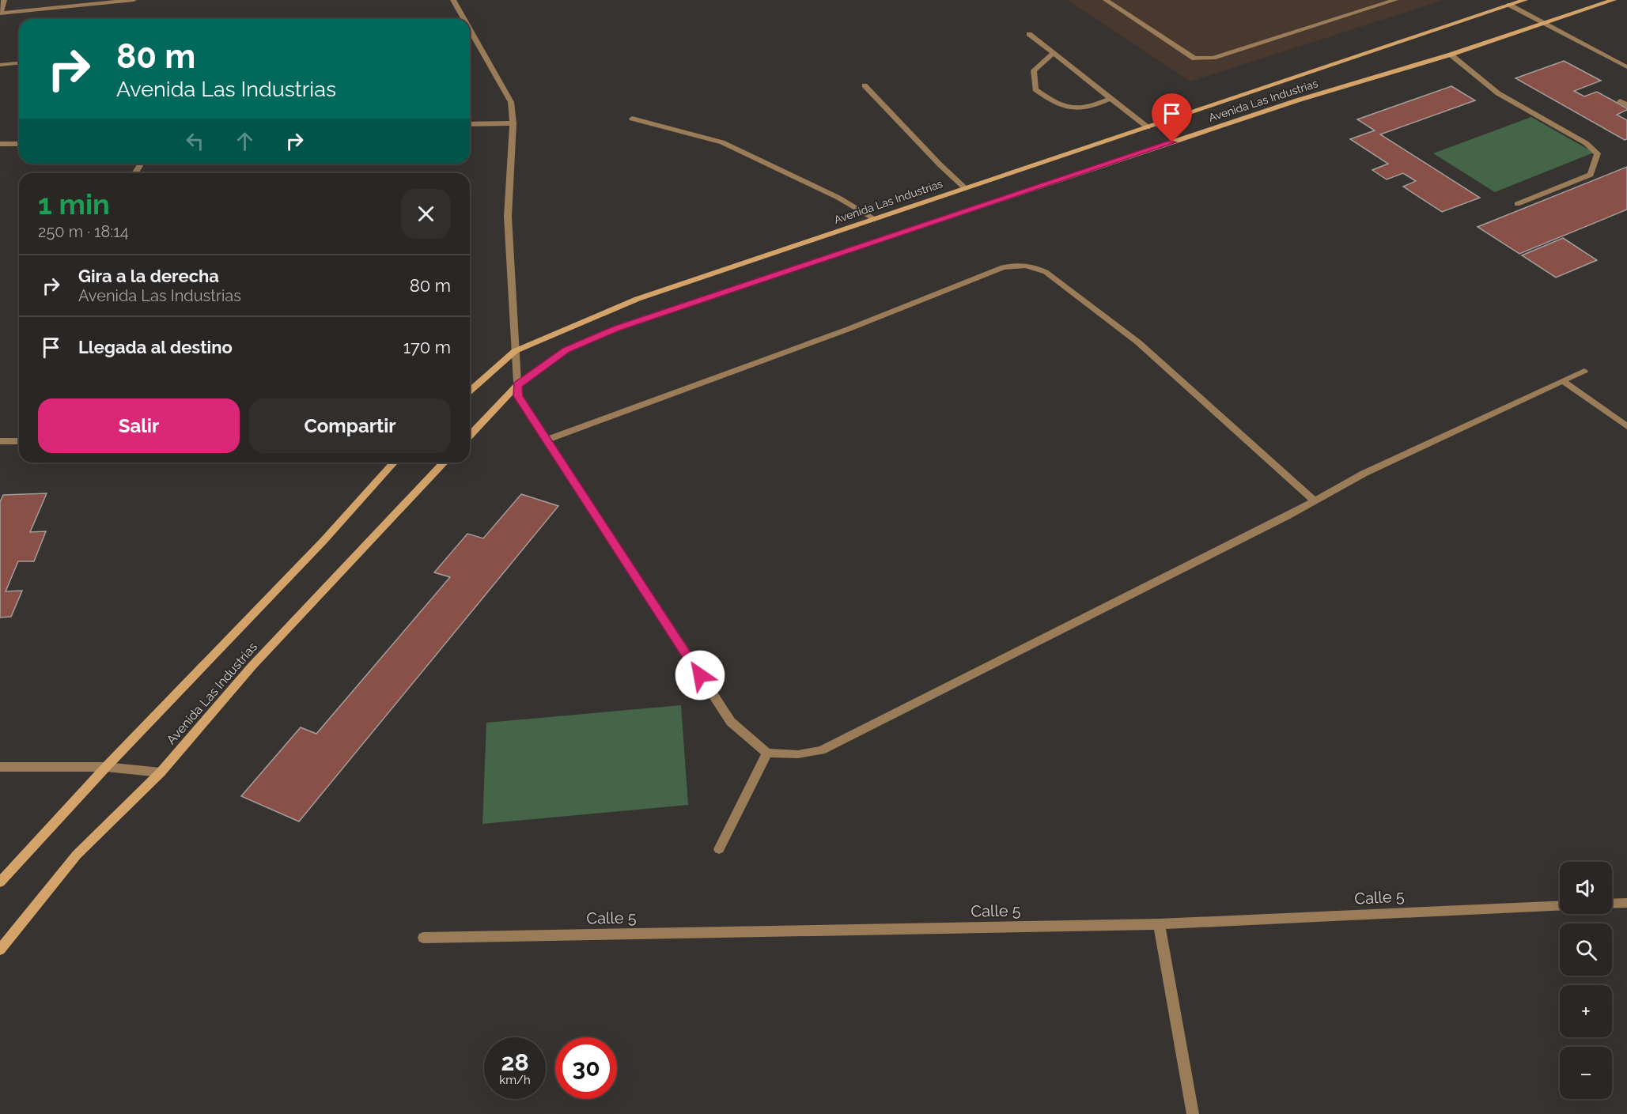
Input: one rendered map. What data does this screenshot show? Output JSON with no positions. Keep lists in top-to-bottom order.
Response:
{
  "streets": {
    "street": ["Avenida Las Industrias", "Calle 5"]
  },
  "page": {
    "turn": ["80 m", "Avenida Las Industrias"],
    "heading": ["1 min", "250 m · 18:14"],
    "list": [
      {
        "name": "Gira a la derecha",
        "note": "Avenida Las Industrias",
        "value": "80 m"
      },
      {
        "name": "Llegada al destino",
        "value": "170 m"
      }
    ],
    "buttons": ["Salir", "Compartir"],
    "map_buttons": ["+", "−"],
    "speed": "28 km/h",
    "limit": "30"
  }
}
